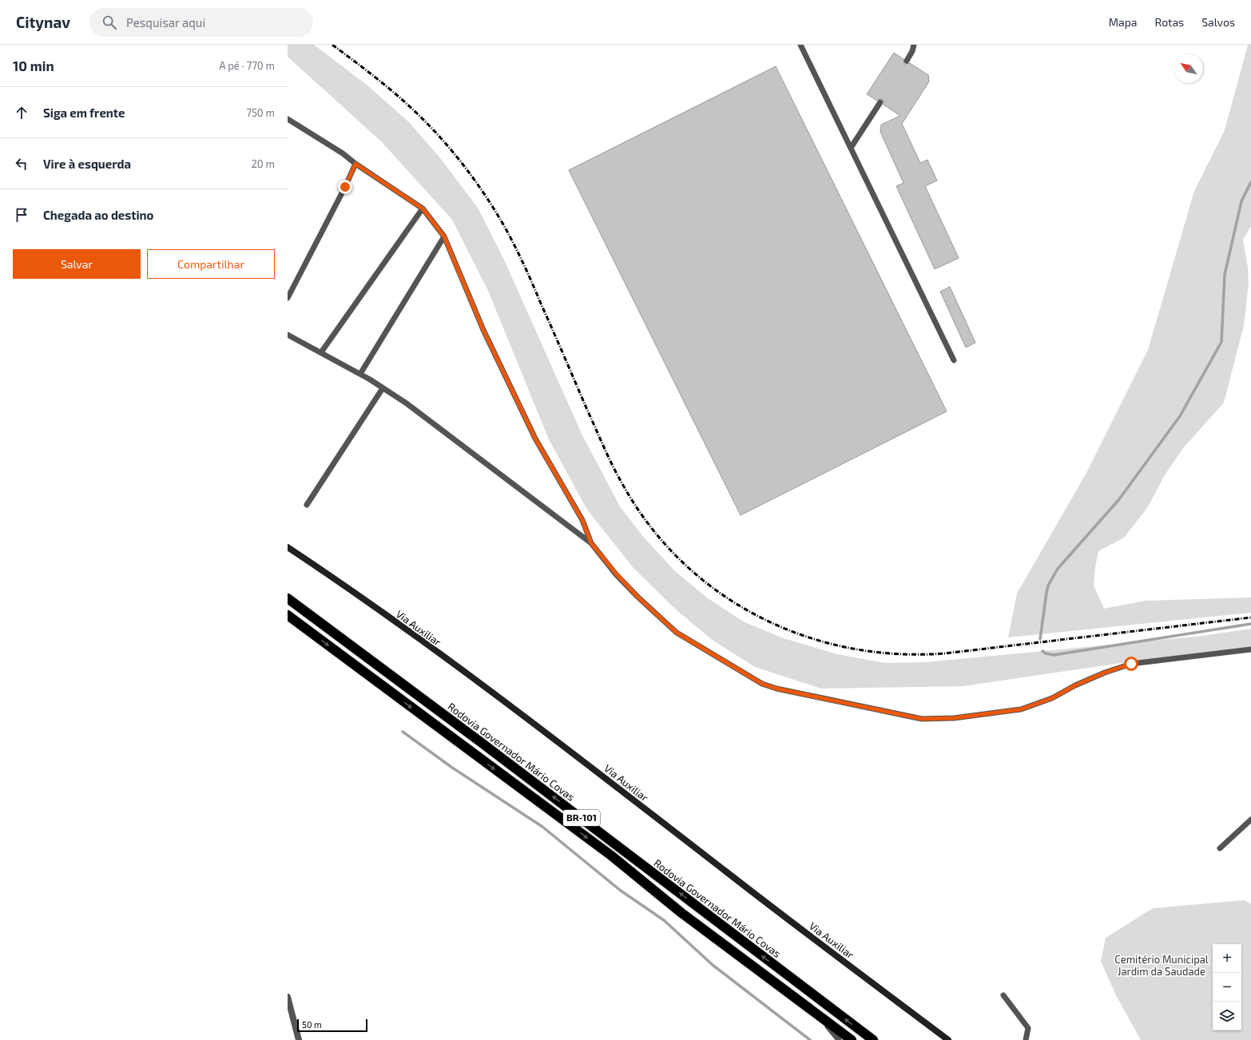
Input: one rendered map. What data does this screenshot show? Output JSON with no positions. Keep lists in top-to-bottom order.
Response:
{
  "streets": {
    "highway": ["Rodovia Governador Mário Covas", "BR-101"],
    "street": ["Via Auxiliar"]
  },
  "parks": ["Cemitério Municipal Jardim da Saudade"],
  "scale_bar": "50 m",
  "north": "top left",
  "page": {
    "header": "Citynav",
    "search": "Pesquisar aqui",
    "nav": ["Mapa", "Rotas", "Salvos"],
    "heading": ["10 min", "A pé · 770 m"],
    "list": [
      ["Siga em frente", "750 m"],
      ["Vire à esquerda", "20 m"],
      "Chegada ao destino"
    ],
    "buttons": ["Salvar", "Compartilhar"],
    "map_buttons": ["+", "−"],
    "scale": "50 m"
  }
}
